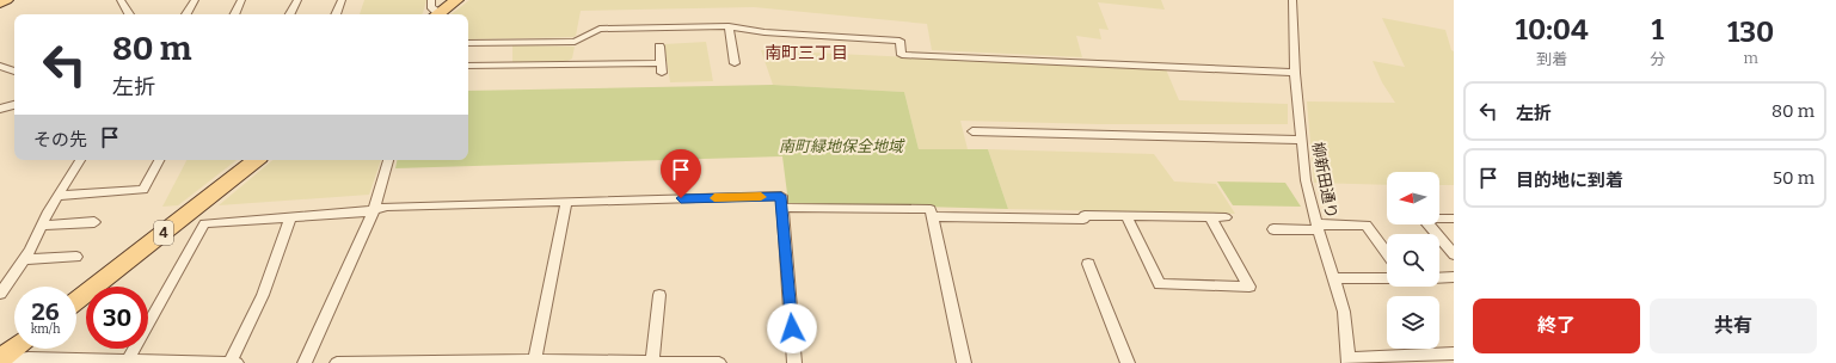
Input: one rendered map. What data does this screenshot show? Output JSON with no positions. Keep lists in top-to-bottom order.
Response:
{
  "streets": {
    "main road": ["4"],
    "street": ["柳新田通り"]
  },
  "districts": ["南町三丁目"],
  "parks": ["南町緑地保全地域"],
  "north": "left",
  "page": {
    "eta": [
      "10:04",
      "到着",
      "1",
      "分",
      "130",
      "m"
    ],
    "turn": ["80 m", "左折"],
    "list": [
      {
        "name": "左折",
        "value": "80 m"
      },
      {
        "name": "目的地に到着",
        "value": "50 m"
      }
    ],
    "then": "その先",
    "speed": "26 km/h",
    "limit": "30",
    "buttons": ["終了", "共有"]
  }
}
